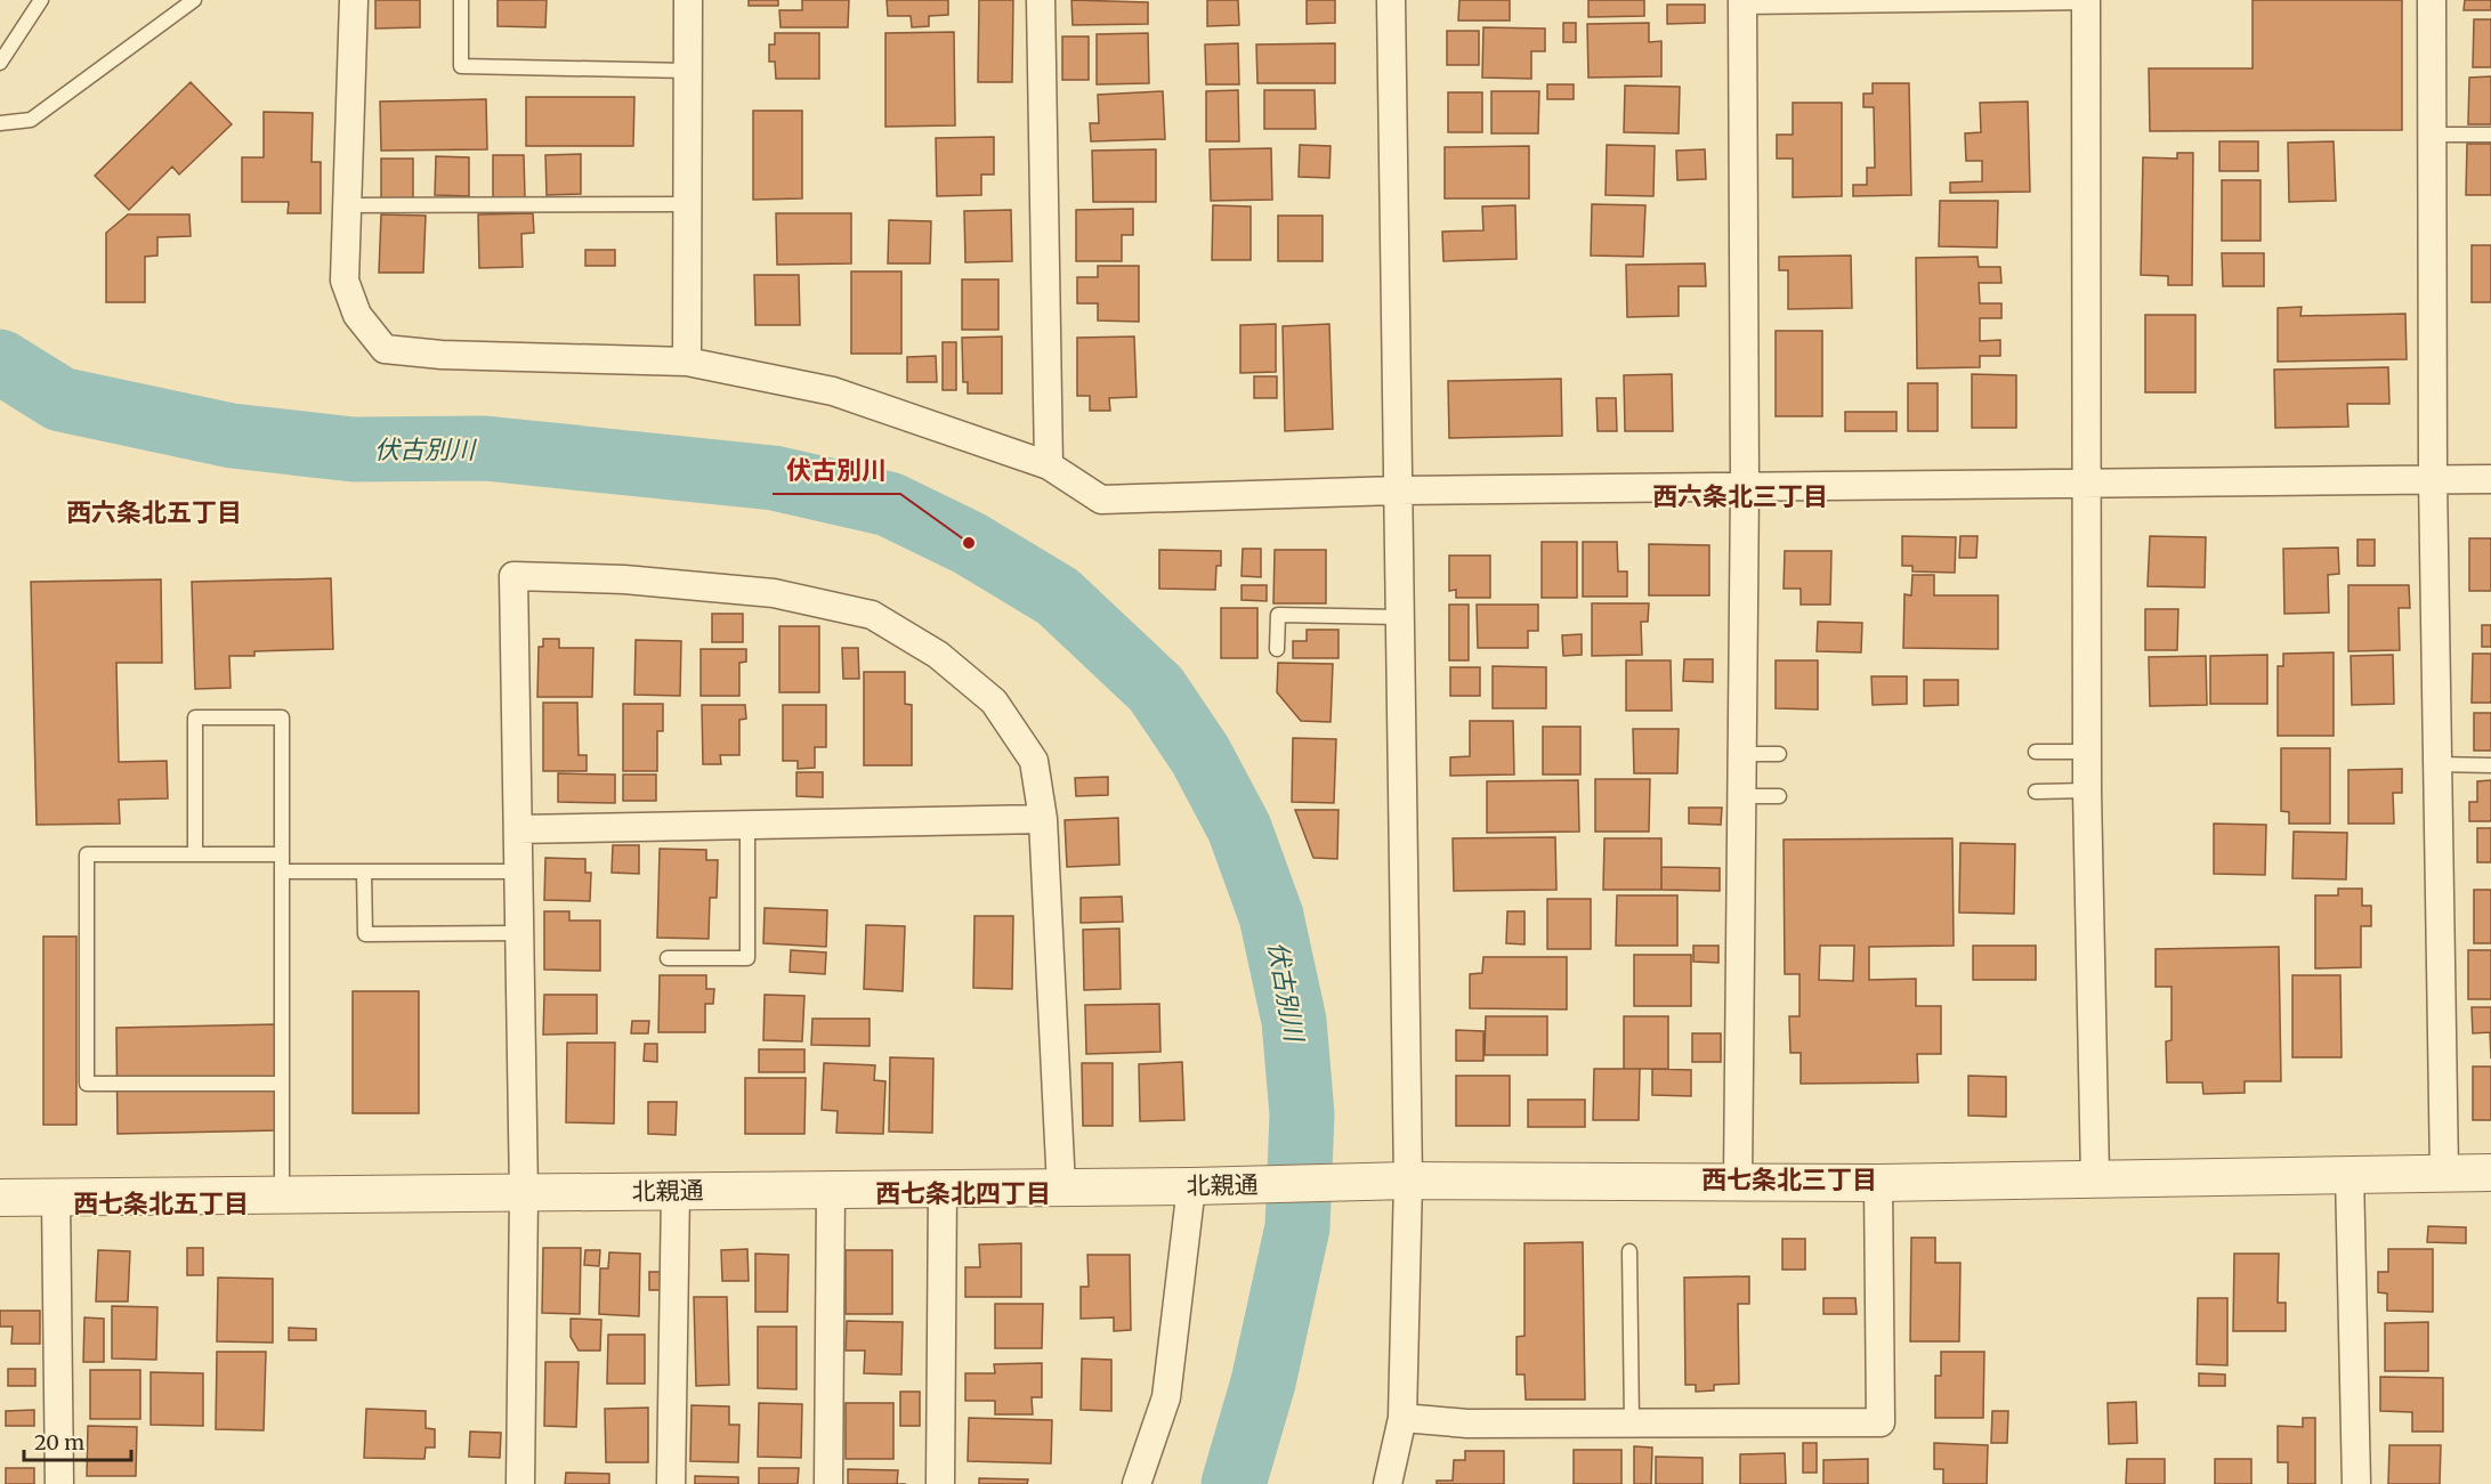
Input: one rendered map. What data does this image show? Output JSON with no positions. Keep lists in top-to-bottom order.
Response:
{
  "streets": {
    "street": ["北親通"]
  },
  "districts": [
    "西六条北三丁目",
    "西六条北五丁目",
    "西七条北三丁目",
    "西七条北四丁目",
    "西七条北五丁目"
  ],
  "water": ["伏古別川"],
  "places": ["伏古別川"],
  "scale_bar": "20 m"
}
